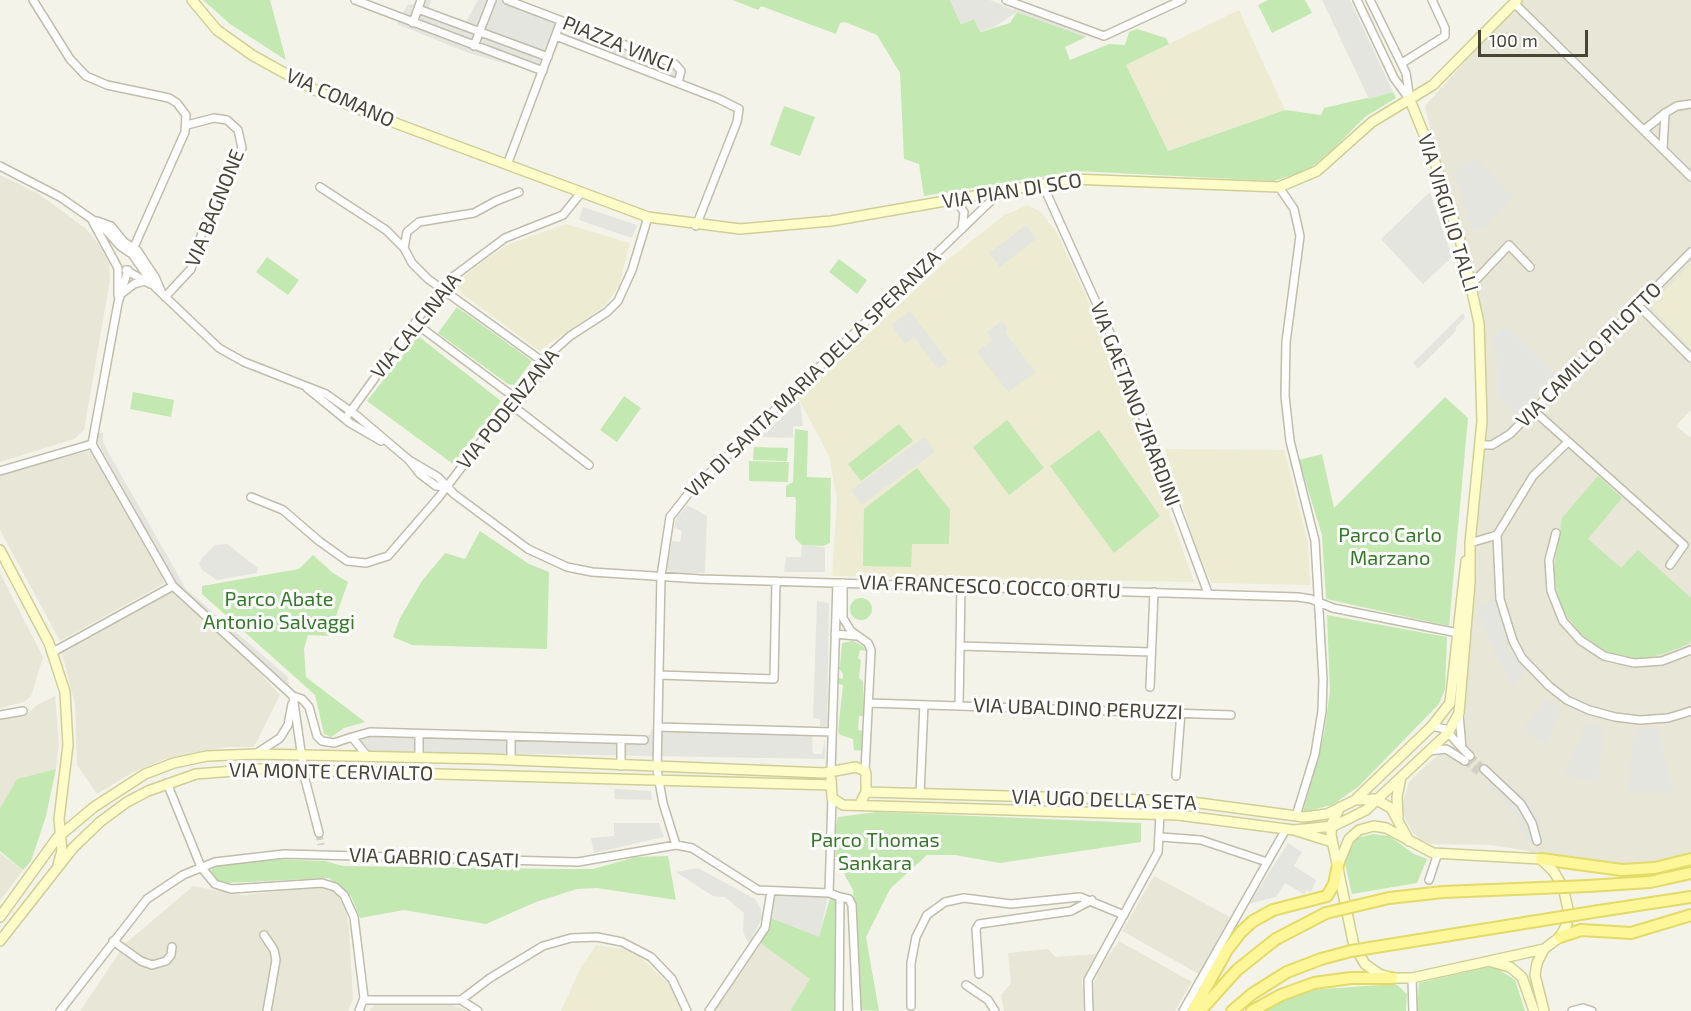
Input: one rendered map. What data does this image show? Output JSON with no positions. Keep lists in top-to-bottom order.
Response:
{
  "streets": {
    "street": [
      "PIAZZA VINCI",
      "VIA COMANO",
      "VIA PIAN DI SCO",
      "VIA BAGNONE",
      "VIA VIRGILIO TALLI",
      "VIA CALCINAIA",
      "VIA CAMILLO PILOTTO",
      "VIA DI SANTA MARIA DELLA SPERANZA",
      "VIA GAETANO ZIRARDINI",
      "VIA PODENZANA",
      "VIA FRANCESCO COCCO ORTU",
      "VIA UBALDINO PERUZZI",
      "VIA MONTE CERVIALTO",
      "VIA UGO DELLA SETA",
      "VIA GABRIO CASATI"
    ]
  },
  "crossings": [
    ["PIAZZA VINCI", "VIA PIAN DI SCO"],
    ["VIA COMANO", "VIA PIAN DI SCO"],
    ["VIA COMANO", "VIA CALCINAIA"],
    ["VIA PIAN DI SCO", "VIA VIRGILIO TALLI"],
    ["VIA PIAN DI SCO", "VIA CALCINAIA"],
    ["VIA PIAN DI SCO", "VIA DI SANTA MARIA DELLA SPERANZA"],
    ["VIA PIAN DI SCO", "VIA GAETANO ZIRARDINI"],
    ["VIA PIAN DI SCO", "VIA PODENZANA"],
    ["VIA VIRGILIO TALLI", "VIA CAMILLO PILOTTO"],
    ["VIA VIRGILIO TALLI", "VIA FRANCESCO COCCO ORTU"],
    ["VIA VIRGILIO TALLI", "VIA UGO DELLA SETA"],
    ["VIA DI SANTA MARIA DELLA SPERANZA", "VIA FRANCESCO COCCO ORTU"],
    ["VIA DI SANTA MARIA DELLA SPERANZA", "VIA MONTE CERVIALTO"],
    ["VIA DI SANTA MARIA DELLA SPERANZA", "VIA GABRIO CASATI"],
    ["VIA GAETANO ZIRARDINI", "VIA FRANCESCO COCCO ORTU"],
    ["VIA PODENZANA", "VIA FRANCESCO COCCO ORTU"],
    ["VIA MONTE CERVIALTO", "VIA UGO DELLA SETA"]
  ],
  "parks": ["Parco Carlo Marzano", "Parco Abate Antonio Salvaggi", "Parco Thomas Sankara"],
  "scale_bar": "100 m"
}
